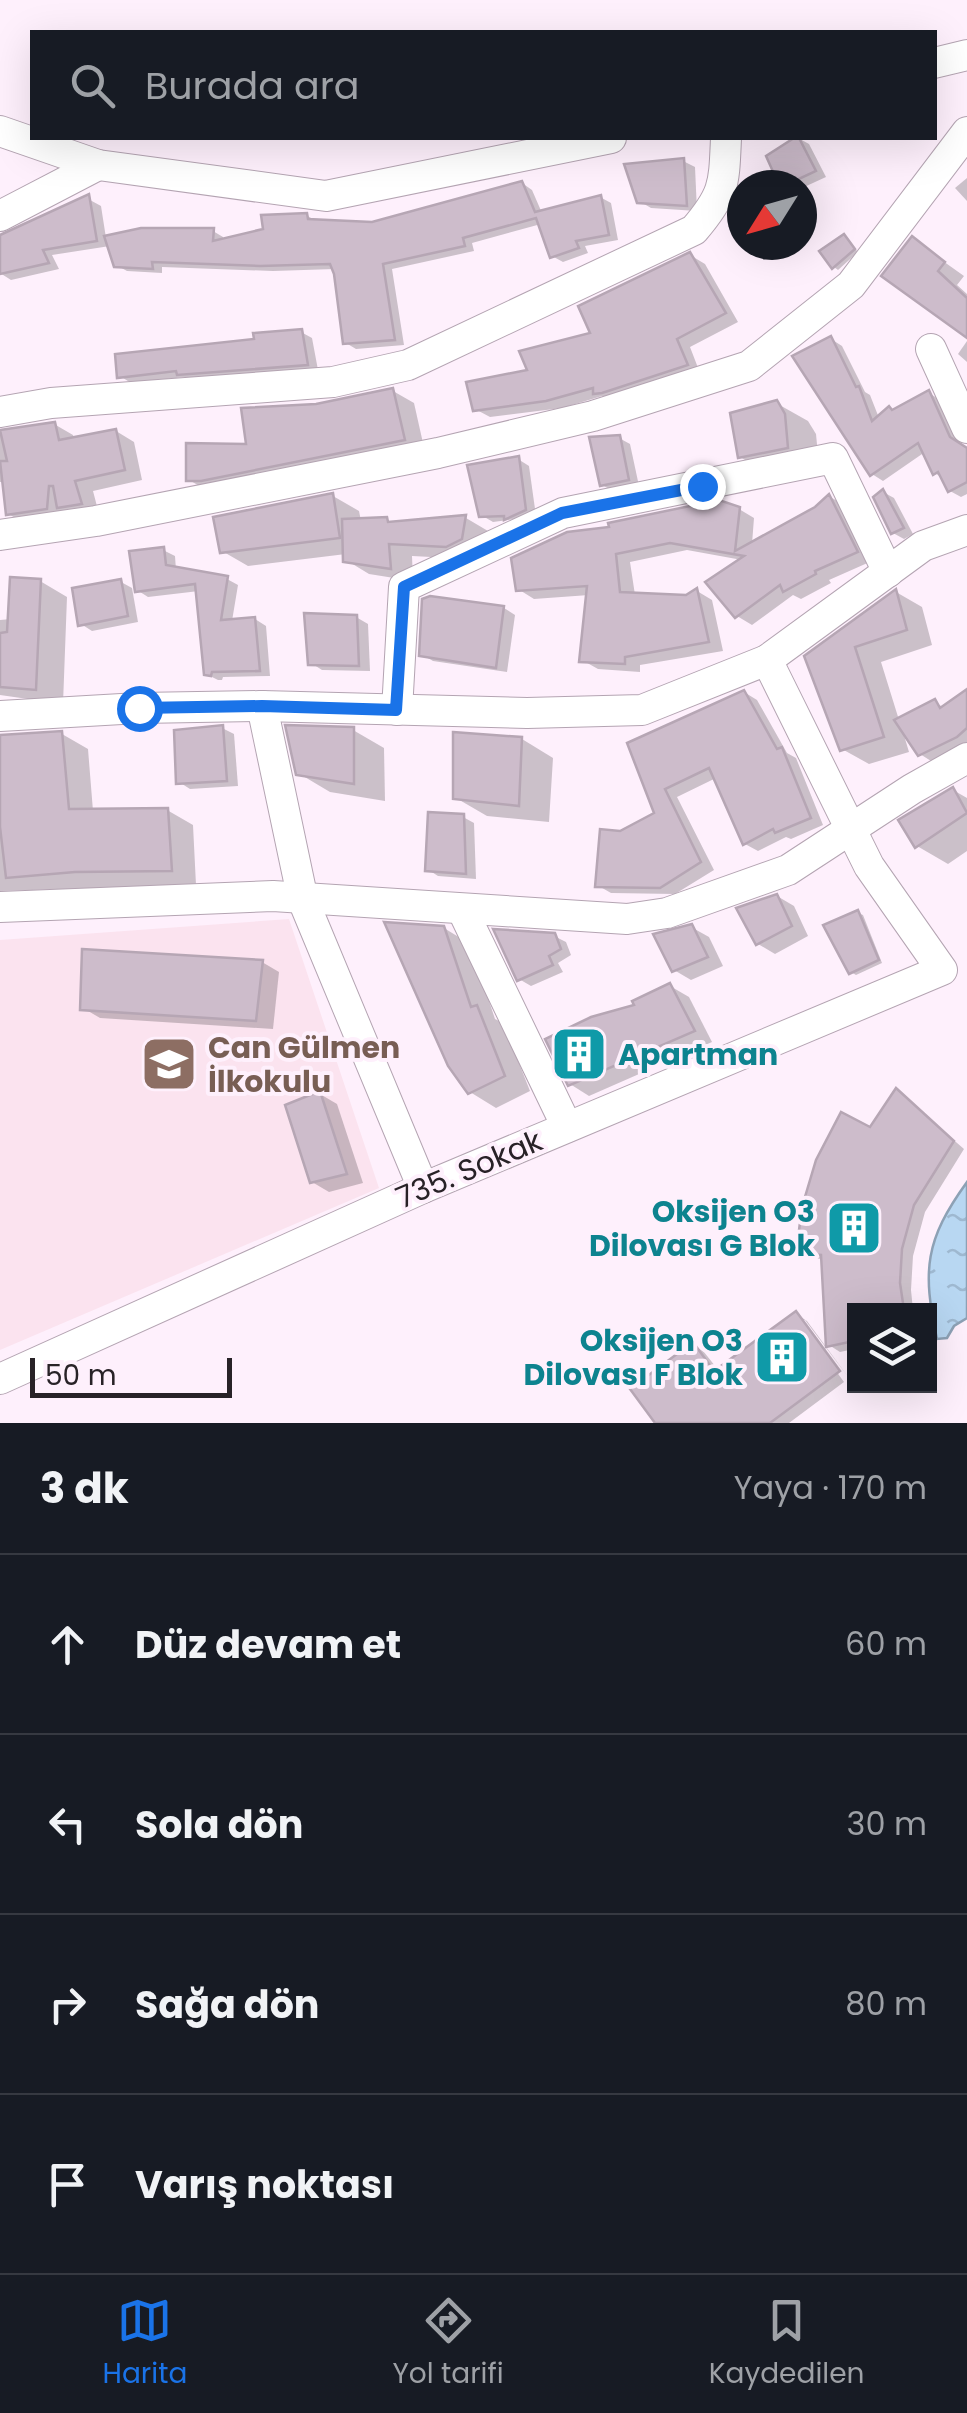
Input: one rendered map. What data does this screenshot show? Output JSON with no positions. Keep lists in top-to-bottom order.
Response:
{
  "streets": {
    "street": ["735. Sokak"]
  },
  "places": {
    "building": ["Apartman", "Oksijen O3 Dilovası G Blok", "Oksijen O3 Dilovası F Blok"],
    "school or university": ["Can Gülmen İlkokulu"]
  },
  "scale_bar": "50 m",
  "north": "bottom left",
  "page": {
    "search": "Burada ara",
    "scale": "50 m",
    "heading": ["3 dk", "Yaya · 170 m"],
    "list": [
      ["Düz devam et", "60 m"],
      ["Sola dön", "30 m"],
      ["Sağa dön", "80 m"],
      "Varış noktası"
    ],
    "nav": ["Harita", "Yol tarifi", "Kaydedilen"]
  }
}
